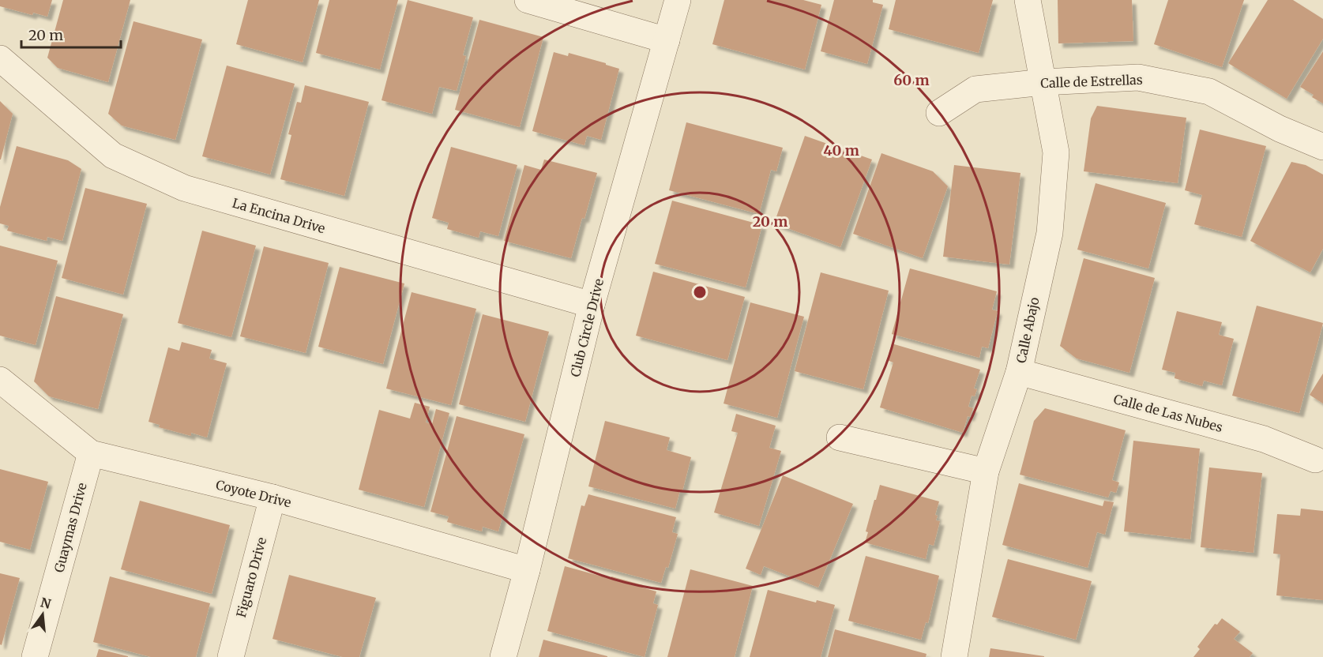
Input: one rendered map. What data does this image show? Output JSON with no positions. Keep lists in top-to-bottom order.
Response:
{
  "streets": {
    "street": [
      "Calle de Estrellas",
      "La Encina Drive",
      "Club Circle Drive",
      "Calle Abajo",
      "Calle de Las Nubes",
      "Coyote Drive",
      "Guaymas Drive",
      "Figuaro Drive"
    ]
  },
  "crossings": [
    ["Calle de Estrellas", "Calle Abajo"],
    ["La Encina Drive", "Club Circle Drive"],
    ["Club Circle Drive", "Coyote Drive"],
    ["Calle Abajo", "Calle de Las Nubes"],
    ["Coyote Drive", "Guaymas Drive"],
    ["Coyote Drive", "Figuaro Drive"]
  ],
  "scale_bar": "20 m",
  "north": "top",
  "rings": ["60 m", "40 m", "20 m"]
}
